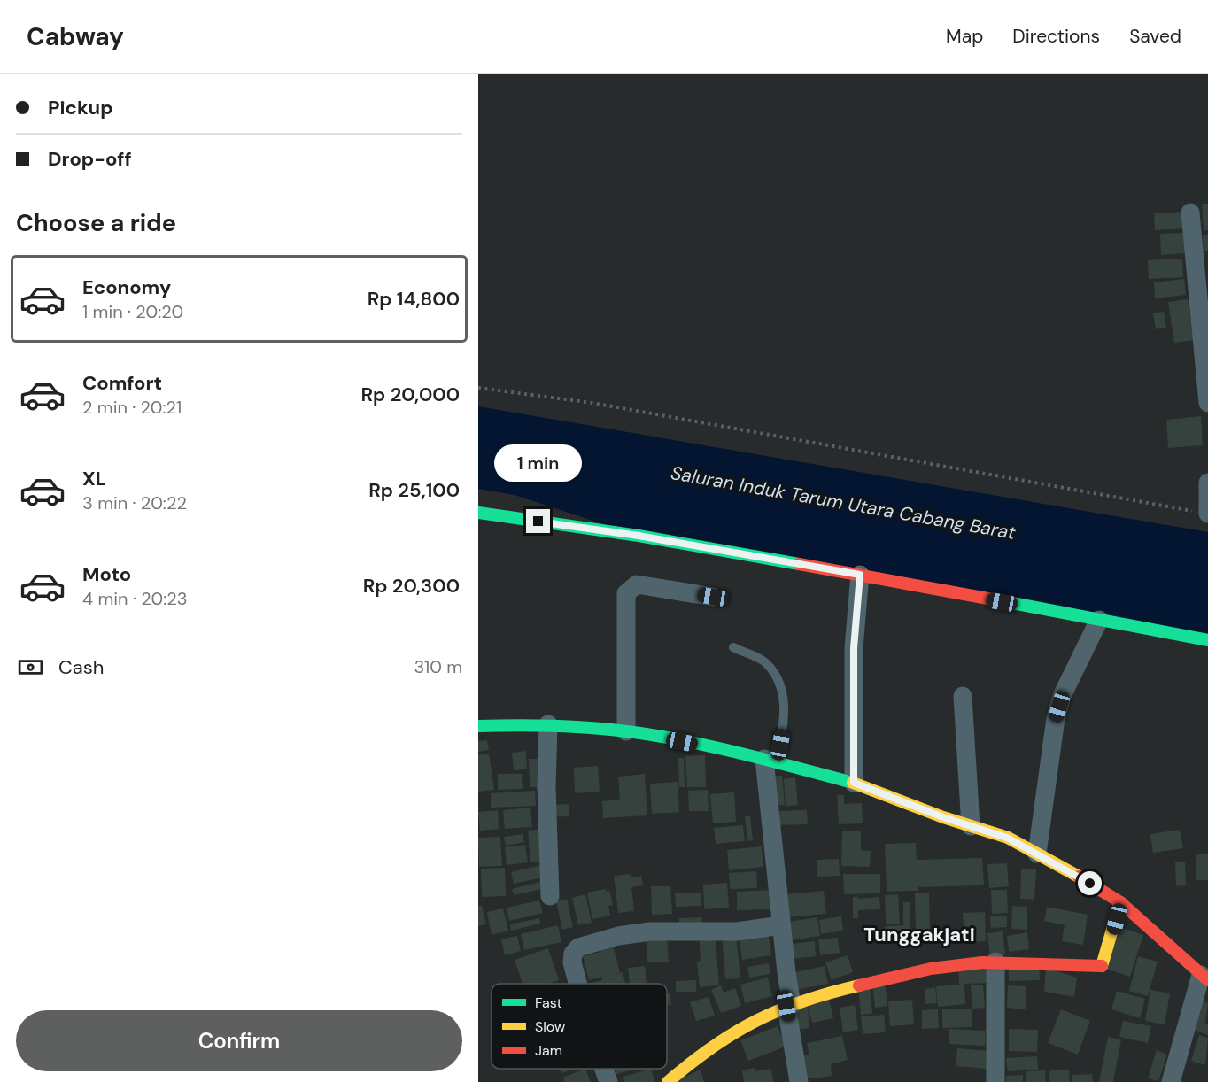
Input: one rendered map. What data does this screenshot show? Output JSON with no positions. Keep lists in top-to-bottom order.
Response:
{
  "districts": ["Tunggakjati"],
  "water": ["Saluran Induk Tarum Utara Cabang Barat"],
  "legend": ["Fast", "Slow", "Jam"],
  "page": {
    "header": "Cabway",
    "nav": ["Map", "Directions", "Saved"],
    "banner": ["Pickup", "Drop-off"],
    "heading": "Choose a ride",
    "list": [
      {
        "name": "Economy",
        "note": "1 min · 20:20",
        "value": "Rp 14,800"
      },
      {
        "name": "Comfort",
        "note": "2 min · 20:21",
        "value": "Rp 20,000"
      },
      {
        "name": "XL",
        "note": "3 min · 20:22",
        "value": "Rp 25,100"
      },
      {
        "name": "Moto",
        "note": "4 min · 20:23",
        "value": "Rp 20,300"
      }
    ],
    "bubble": "1 min",
    "pay": ["Cash", "310 m"],
    "buttons": "Confirm"
  }
}
